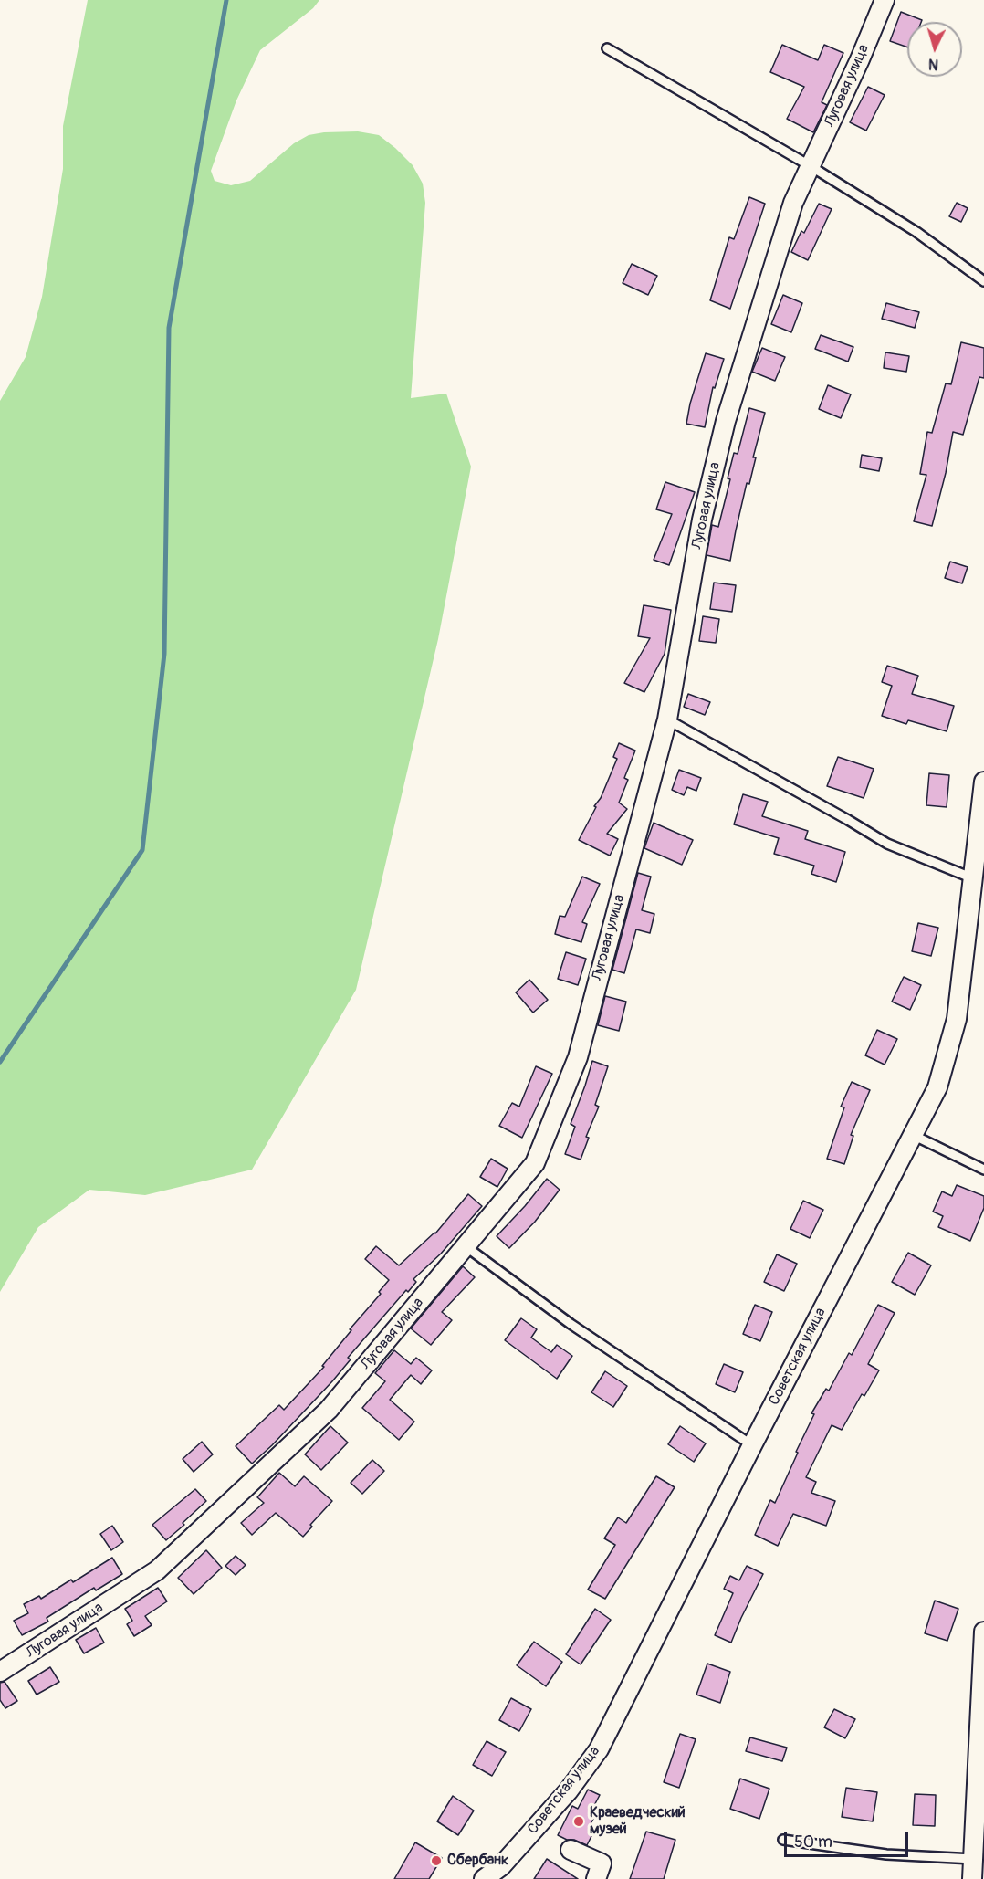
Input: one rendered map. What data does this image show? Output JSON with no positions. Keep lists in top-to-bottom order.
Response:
{
  "streets": {
    "street": ["Луговая улица", "Советская улица"]
  },
  "places": ["Краеведческий музей", "Сбербанк"],
  "scale_bar": "50 m",
  "north": "bottom"
}
